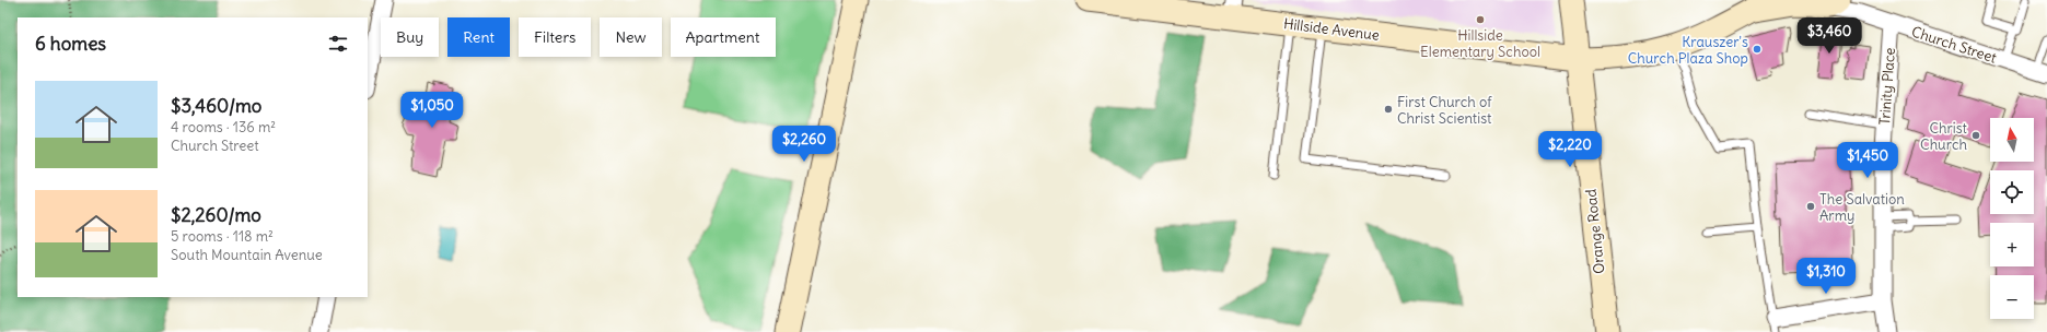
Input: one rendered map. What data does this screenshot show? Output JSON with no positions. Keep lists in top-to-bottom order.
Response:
{
  "streets": {
    "street": [
      "Hillside Avenue",
      "Church Street",
      "Trinity Place",
      "Orange Road"
    ]
  },
  "crossings": [
    ["Hillside Avenue", "Church Street"],
    ["Hillside Avenue", "Orange Road"],
    ["Church Street", "Trinity Place"],
    ["Church Street", "Orange Road"]
  ],
  "places": [
    "Hillside Elementary School",
    "Krauszer's Church Plaza Shop",
    "First Church of Christ Scientist",
    "Christ Church",
    "The Salvation Army"
  ],
  "north": "top",
  "page": {
    "price": [
      "$3,460",
      "$1,050",
      "$2,260",
      "$2,220",
      "$1,450",
      "$1,310"
    ],
    "chip": [
      "Buy",
      "Rent",
      "Filters",
      "New",
      "Apartment"
    ],
    "heading": "6 homes",
    "list": [
      {
        "name": "$3,460/mo",
        "note": "4 rooms · 136 m² · Church Street"
      },
      {
        "name": "$2,260/mo",
        "note": "5 rooms · 118 m² · South Mountain Avenue"
      }
    ],
    "map_buttons": ["+", "−"]
  }
}
